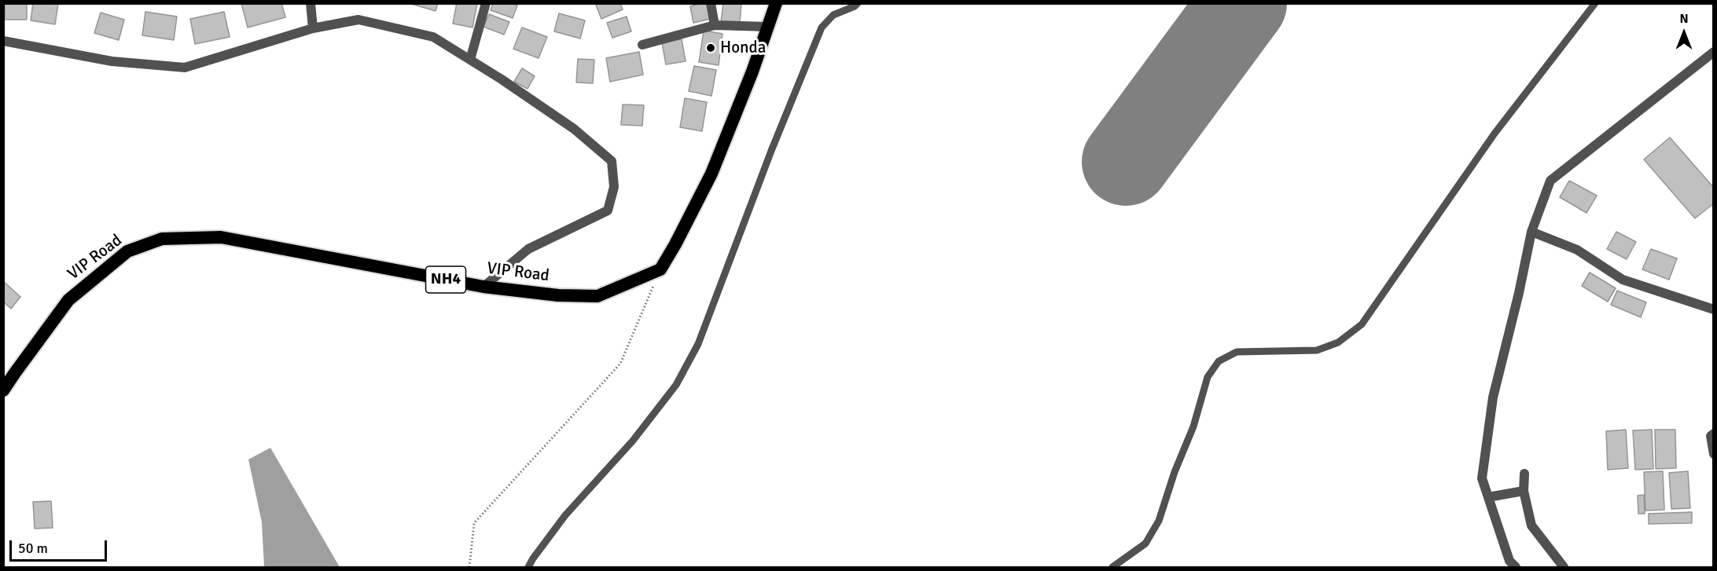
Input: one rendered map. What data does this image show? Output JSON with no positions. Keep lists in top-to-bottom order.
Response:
{
  "streets": {
    "highway": ["VIP Road", "NH4"]
  },
  "places": ["Honda"],
  "scale_bar": "50 m",
  "north": "top"
}
